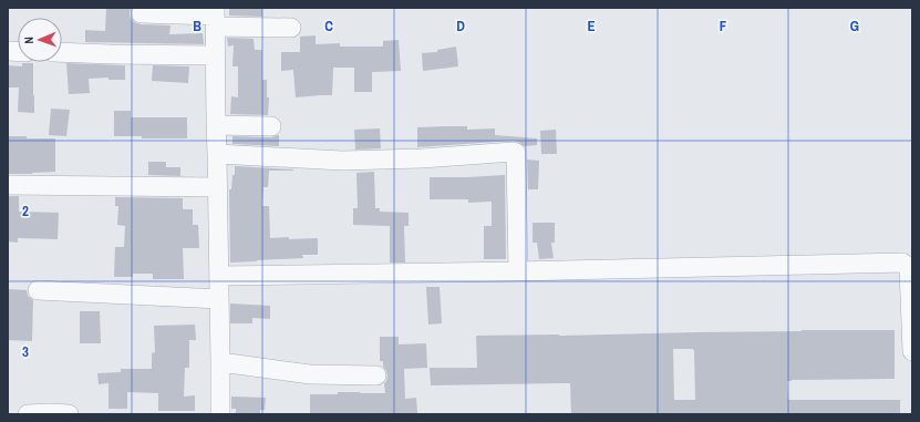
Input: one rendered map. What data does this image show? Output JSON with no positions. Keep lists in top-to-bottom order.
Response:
{
  "north": "left",
  "grid": {
    "columns": [
      "B",
      "C",
      "D",
      "E",
      "F",
      "G"
    ],
    "rows": ["2", "3"]
  }
}
